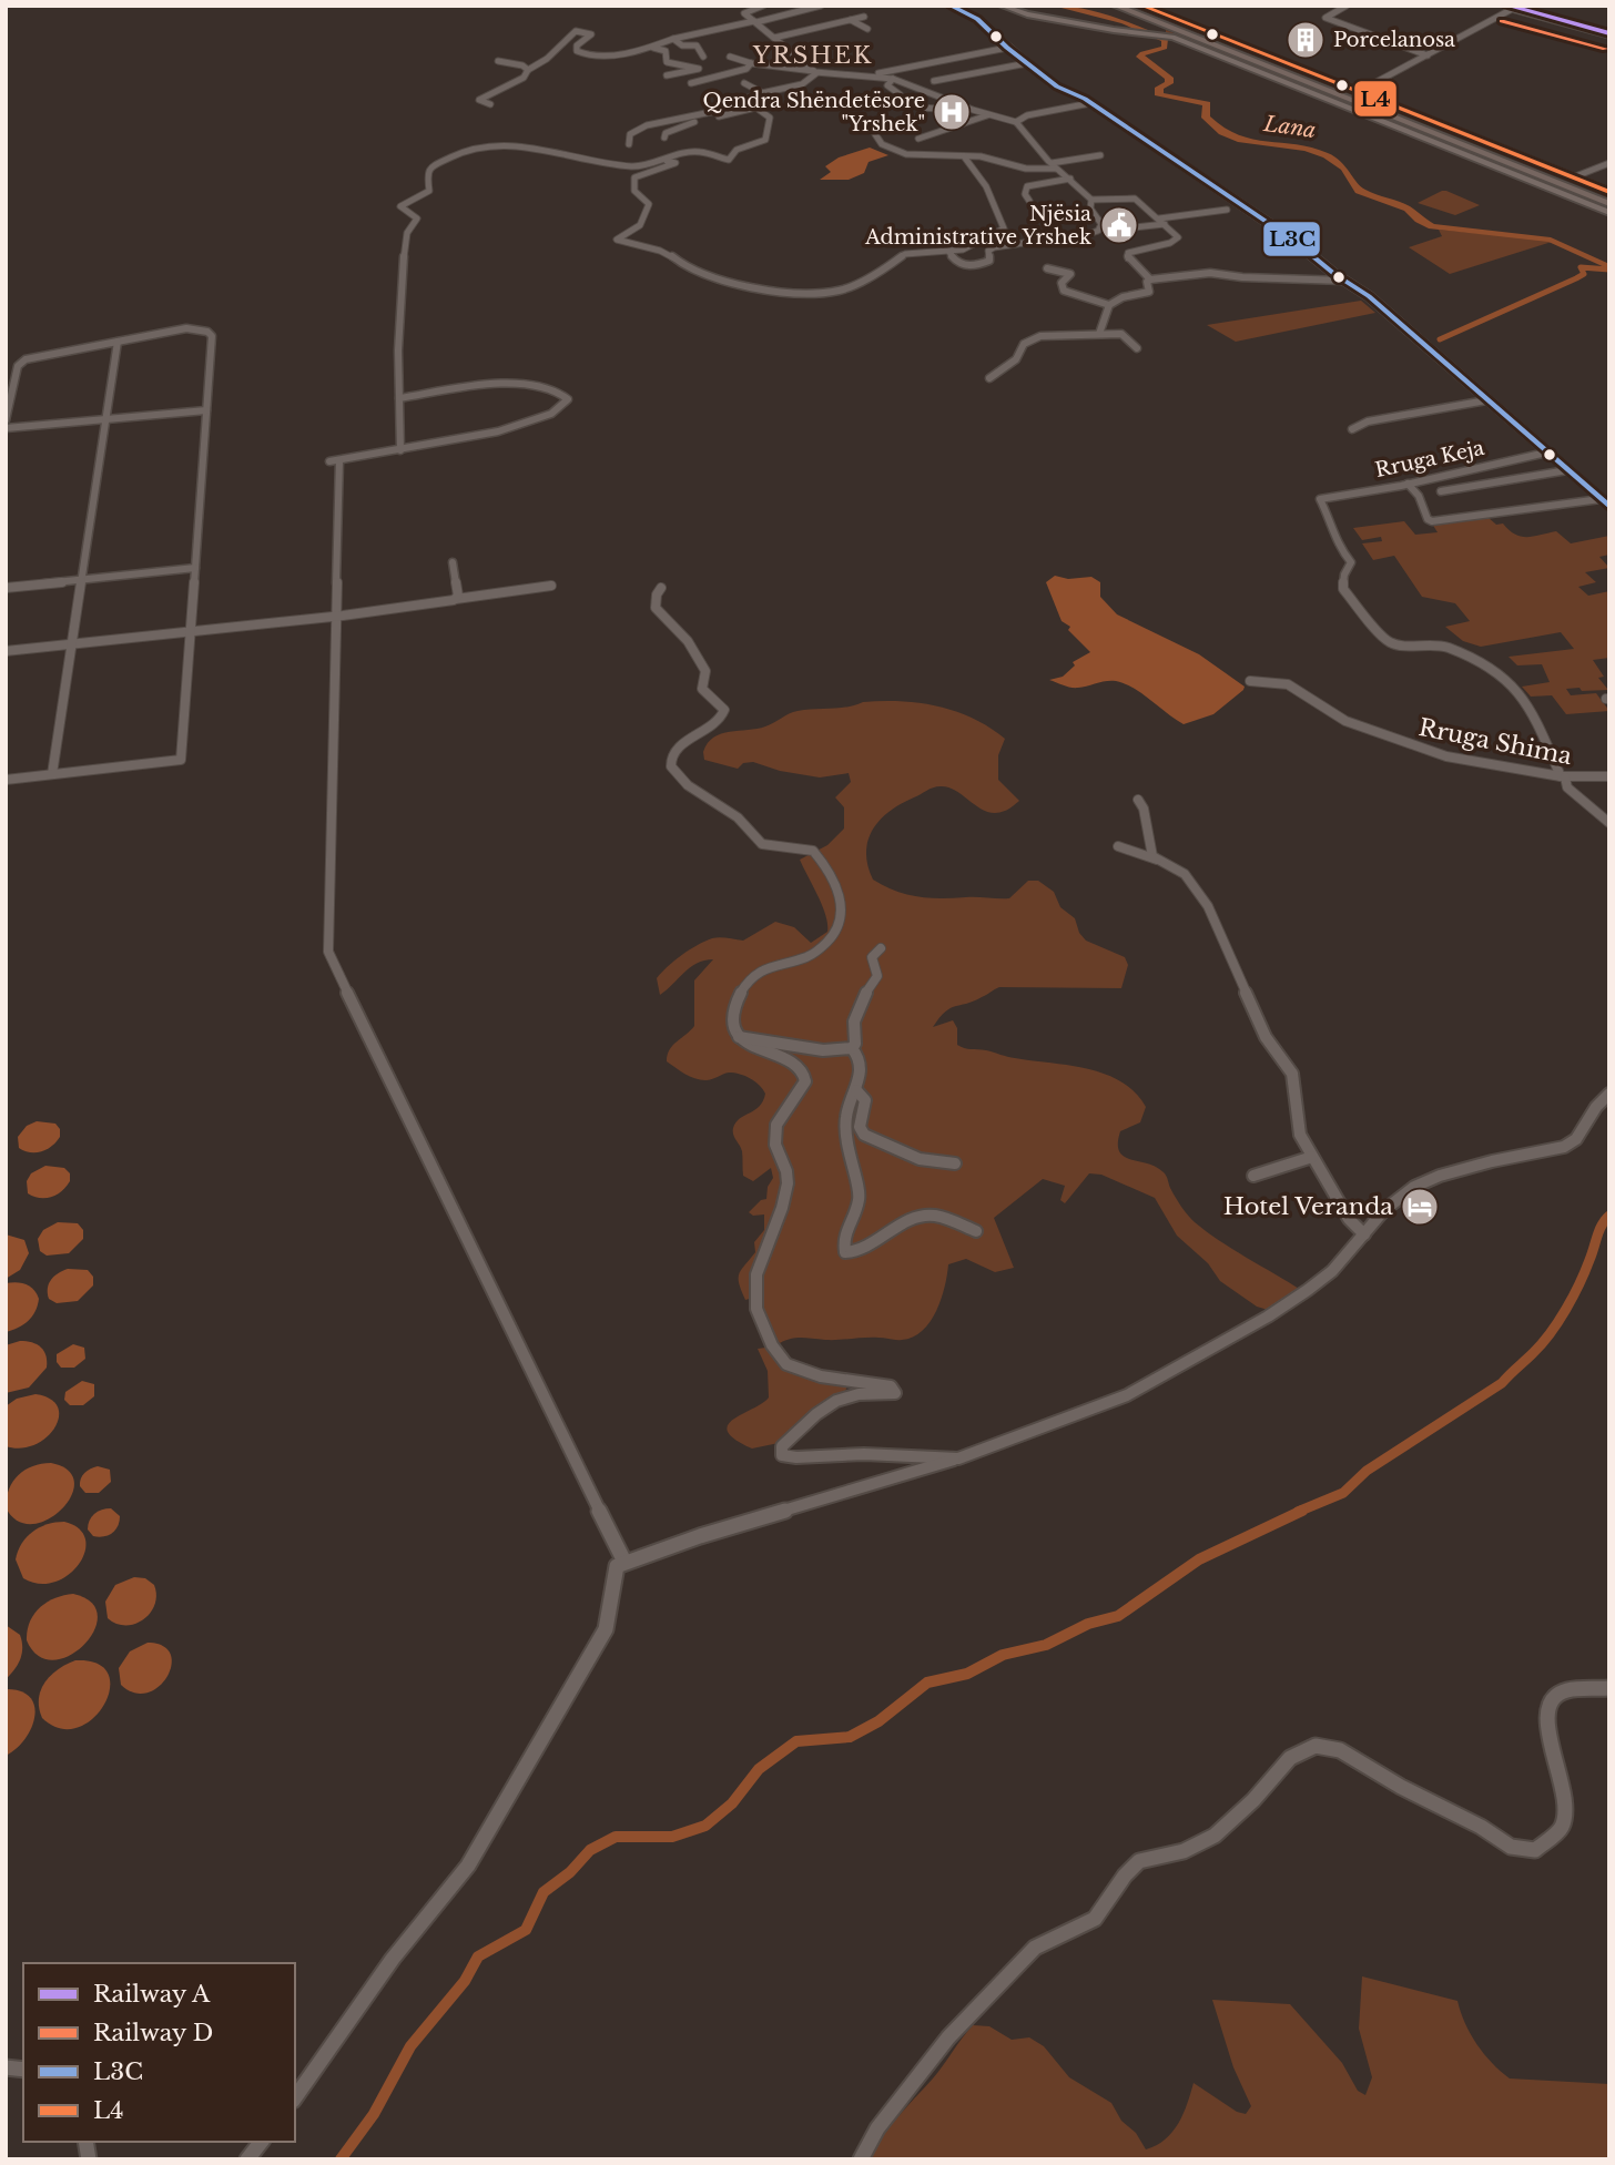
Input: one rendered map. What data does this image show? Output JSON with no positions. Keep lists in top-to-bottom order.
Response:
{
  "streets": {
    "street": ["Rruga Keja", "Rruga Shima"]
  },
  "crossings": [
    ["Rruga Keja", "Rruga Shima"]
  ],
  "districts": ["YRSHEK"],
  "water": ["Lana"],
  "places": {
    "building": ["Porcelanosa"],
    "hospital": ["Qendra Shëndetësore \"Yrshek\""],
    "public building": ["Njësia Administrative Yrshek"],
    "hotel": ["Hotel Veranda"]
  },
  "lines": [
    "rail line A",
    "transit line L3C",
    "transit line L4",
    "rail line D"
  ],
  "legend": [
    "Railway A",
    "Railway D",
    "L3C",
    "L4"
  ]
}
